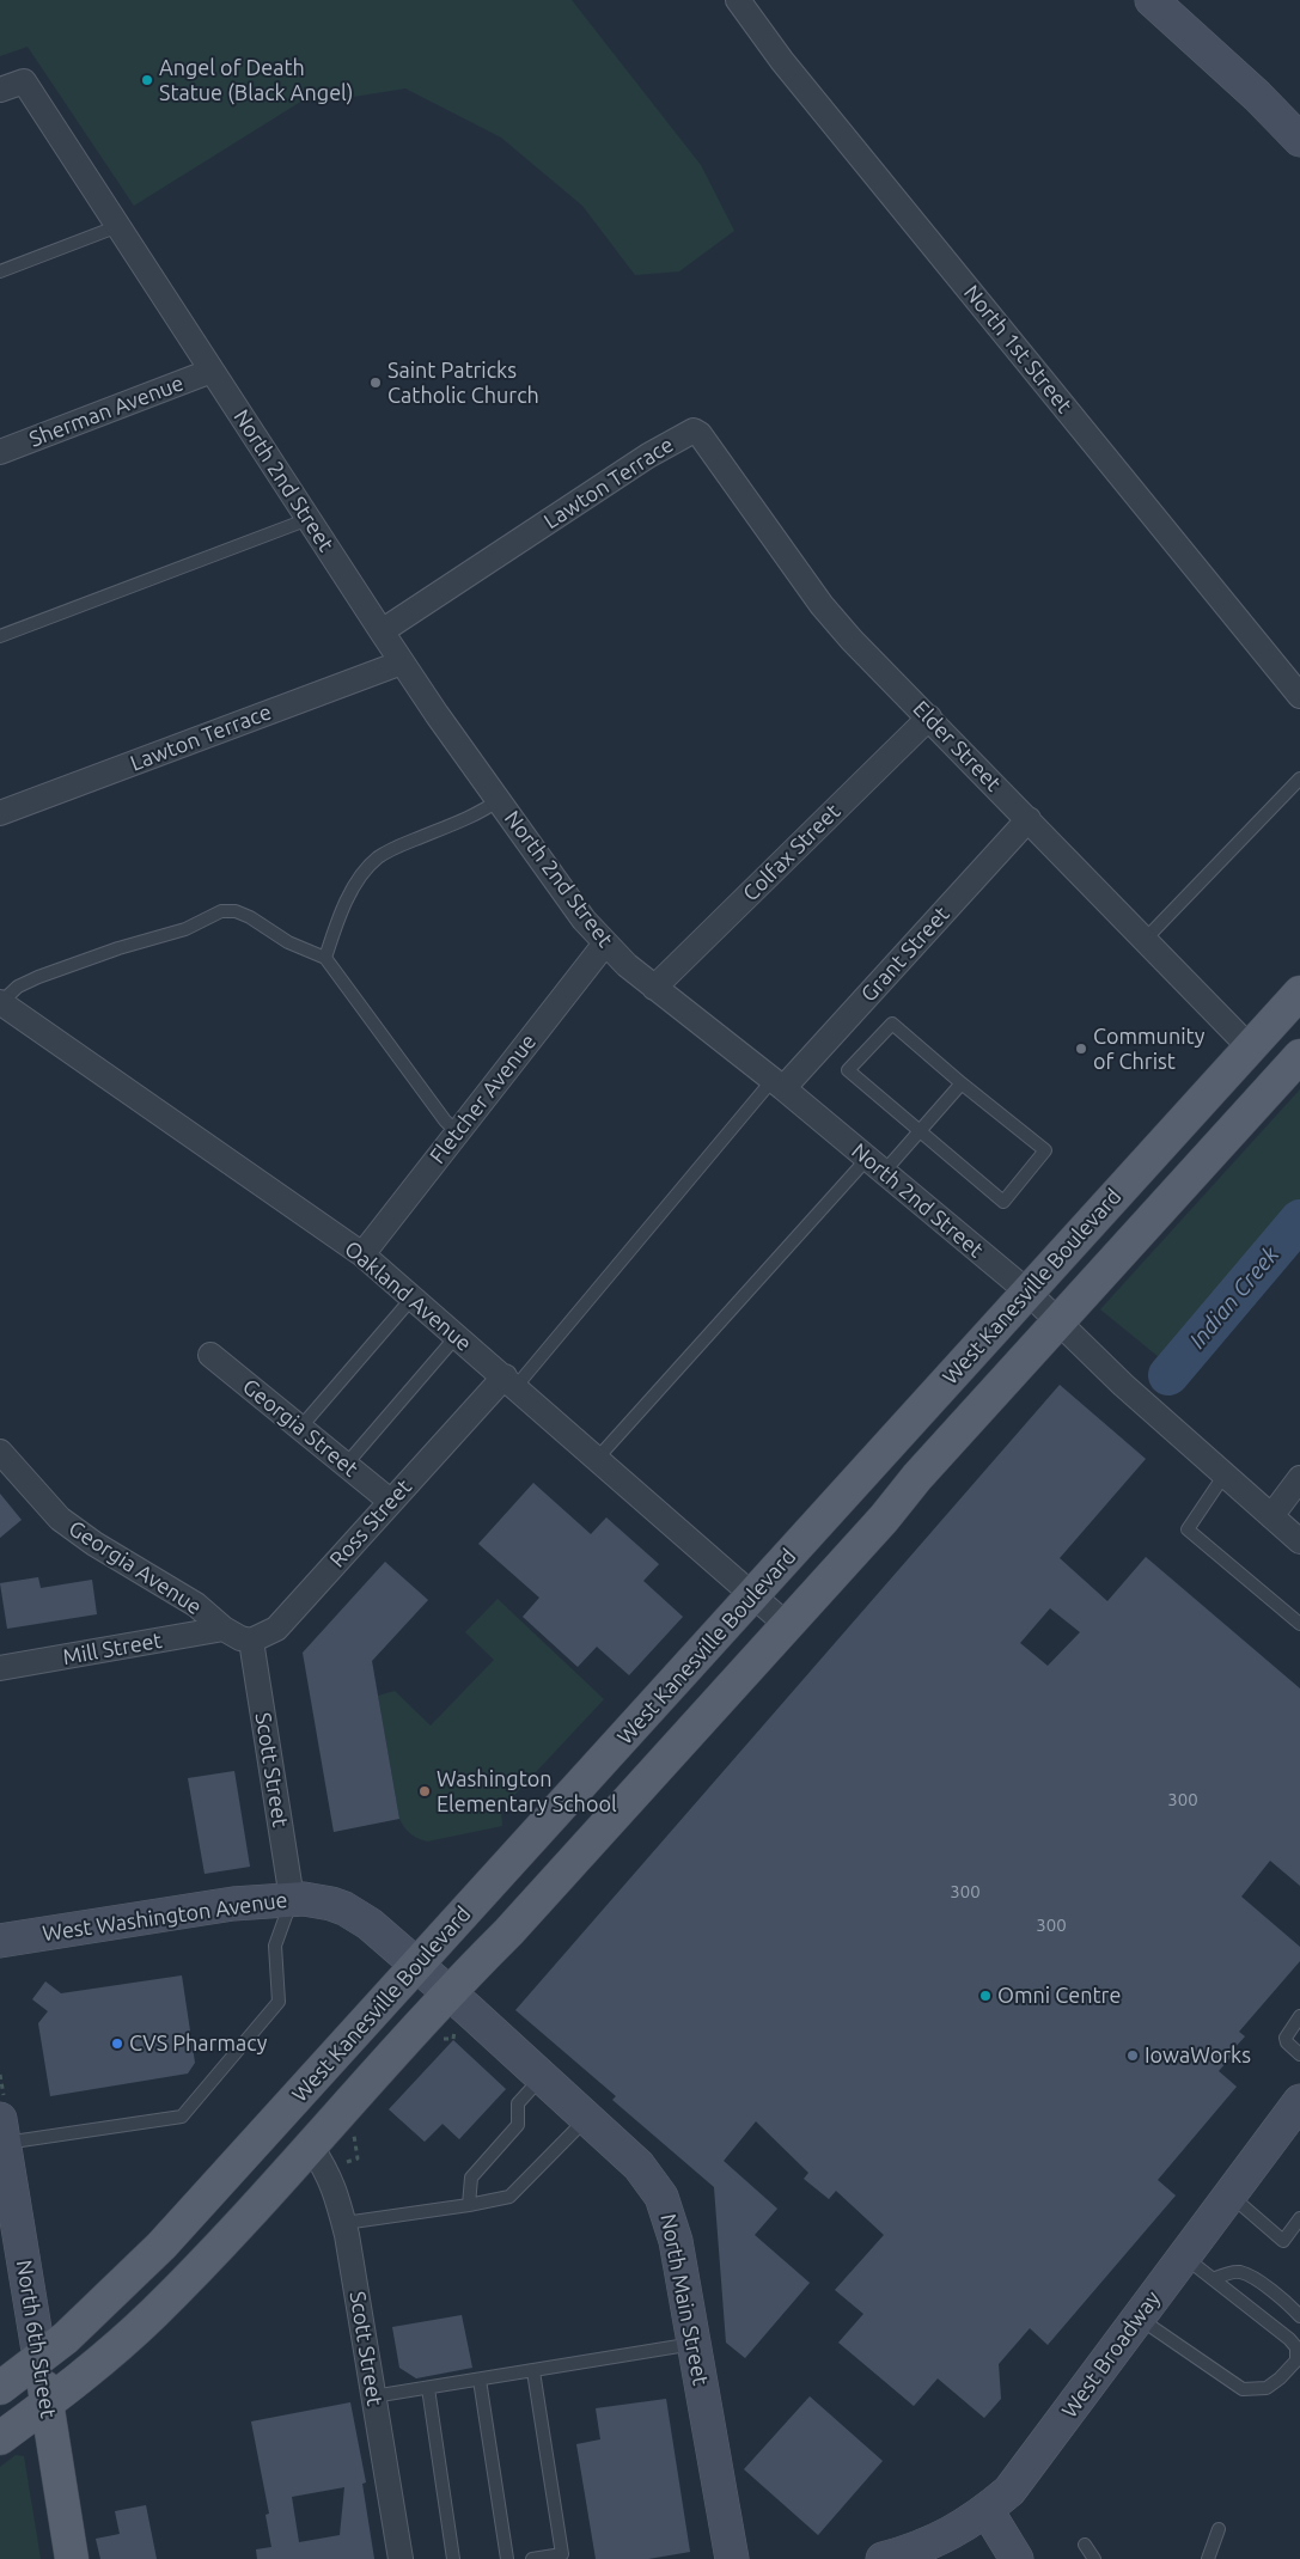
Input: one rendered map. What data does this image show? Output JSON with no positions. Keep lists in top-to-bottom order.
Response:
{
  "streets": {
    "main road": [
      "West Kanesville Boulevard",
      "West Washington Avenue",
      "North Main Street",
      "North 6th Street",
      "West Broadway"
    ],
    "street": [
      "North 1st Street",
      "Sherman Avenue",
      "North 2nd Street",
      "Lawton Terrace",
      "Elder Street",
      "Colfax Street",
      "Grant Street",
      "Fletcher Avenue",
      "Oakland Avenue",
      "Georgia Street",
      "Ross Street",
      "Georgia Avenue",
      "Mill Street",
      "Scott Street"
    ]
  },
  "crossings": [
    ["Sherman Avenue", "North 2nd Street"],
    ["North 2nd Street", "Lawton Terrace"],
    ["North 2nd Street", "Colfax Street"],
    ["North 2nd Street", "Grant Street"],
    ["North 2nd Street", "Fletcher Avenue"],
    ["North 2nd Street", "West Kanesville Boulevard"],
    ["Lawton Terrace", "Elder Street"],
    ["Elder Street", "Colfax Street"],
    ["Elder Street", "Grant Street"],
    ["Elder Street", "West Kanesville Boulevard"],
    ["Fletcher Avenue", "Oakland Avenue"],
    ["West Kanesville Boulevard", "Oakland Avenue"],
    ["West Kanesville Boulevard", "Scott Street"],
    ["West Kanesville Boulevard", "West Washington Avenue"],
    ["West Kanesville Boulevard", "North Main Street"],
    ["West Kanesville Boulevard", "North 6th Street"],
    ["Oakland Avenue", "Ross Street"],
    ["Georgia Street", "Ross Street"],
    ["Ross Street", "Scott Street"],
    ["Georgia Avenue", "Mill Street"],
    ["Scott Street", "West Washington Avenue"],
    ["West Washington Avenue", "North Main Street"]
  ],
  "water": ["Indian Creek"],
  "places": [
    "Angel of Death Statue (Black Angel)",
    "Saint Patricks Catholic Church",
    "Community of Christ",
    "Washington Elementary School",
    "Omni Centre",
    "CVS Pharmacy",
    "IowaWorks"
  ],
  "house_numbers": ["300", "300", "300"]
}
